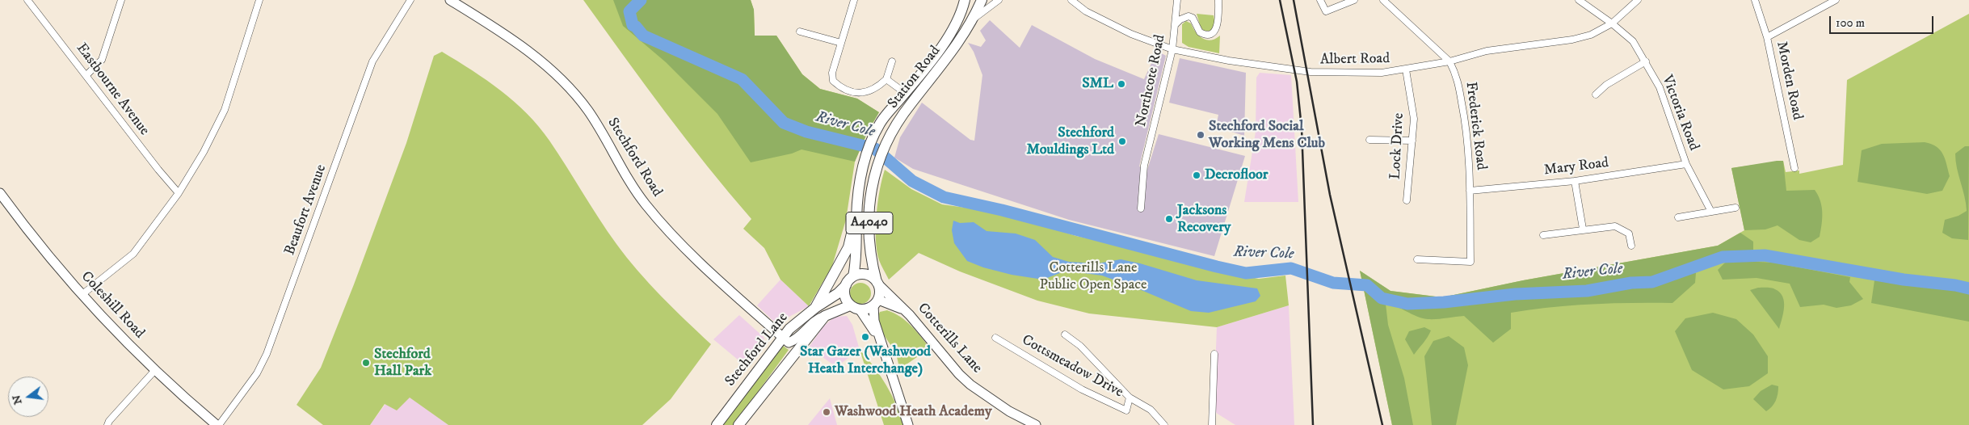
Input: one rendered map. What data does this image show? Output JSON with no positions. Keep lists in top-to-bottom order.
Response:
{
  "streets": {
    "main road": [
      "Station Road",
      "Stechford Road",
      "A4040",
      "Coleshill Road",
      "Cotterills Lane",
      "Stechford Lane"
    ],
    "street": [
      "Albert Road",
      "Northcote Road",
      "Morden Road",
      "Eastbourne Avenue",
      "Victoria Road",
      "Frederick Road",
      "Lock Drive",
      "Mary Road",
      "Beaufort Avenue",
      "Cottsmeadow Drive"
    ]
  },
  "crossings": [
    ["Albert Road", "Northcote Road"],
    ["Albert Road", "Victoria Road"],
    ["Albert Road", "Frederick Road"],
    ["Albert Road", "Lock Drive"],
    ["Station Road", "A4040"],
    ["Station Road", "Cotterills Lane"],
    ["Station Road", "Stechford Lane"],
    ["Victoria Road", "Mary Road"],
    ["Frederick Road", "Mary Road"],
    ["Stechford Road", "Stechford Lane"],
    ["Beaufort Avenue", "Coleshill Road"],
    ["A4040", "Cotterills Lane"],
    ["A4040", "Stechford Lane"],
    ["Cotterills Lane", "Stechford Lane"]
  ],
  "water": ["River Cole"],
  "parks": ["Cotterills Lane Public Open Space"],
  "places": [
    "SML",
    "Stechford Social Working Mens Club",
    "Stechford Mouldings Ltd",
    "Decrofloor",
    "Jacksons Recovery",
    "Star Gazer (Washwood Heath Interchange)",
    "Stechford Hall Park",
    "Washwood Heath Academy"
  ],
  "scale_bar": "100 m",
  "north": "left"
}
